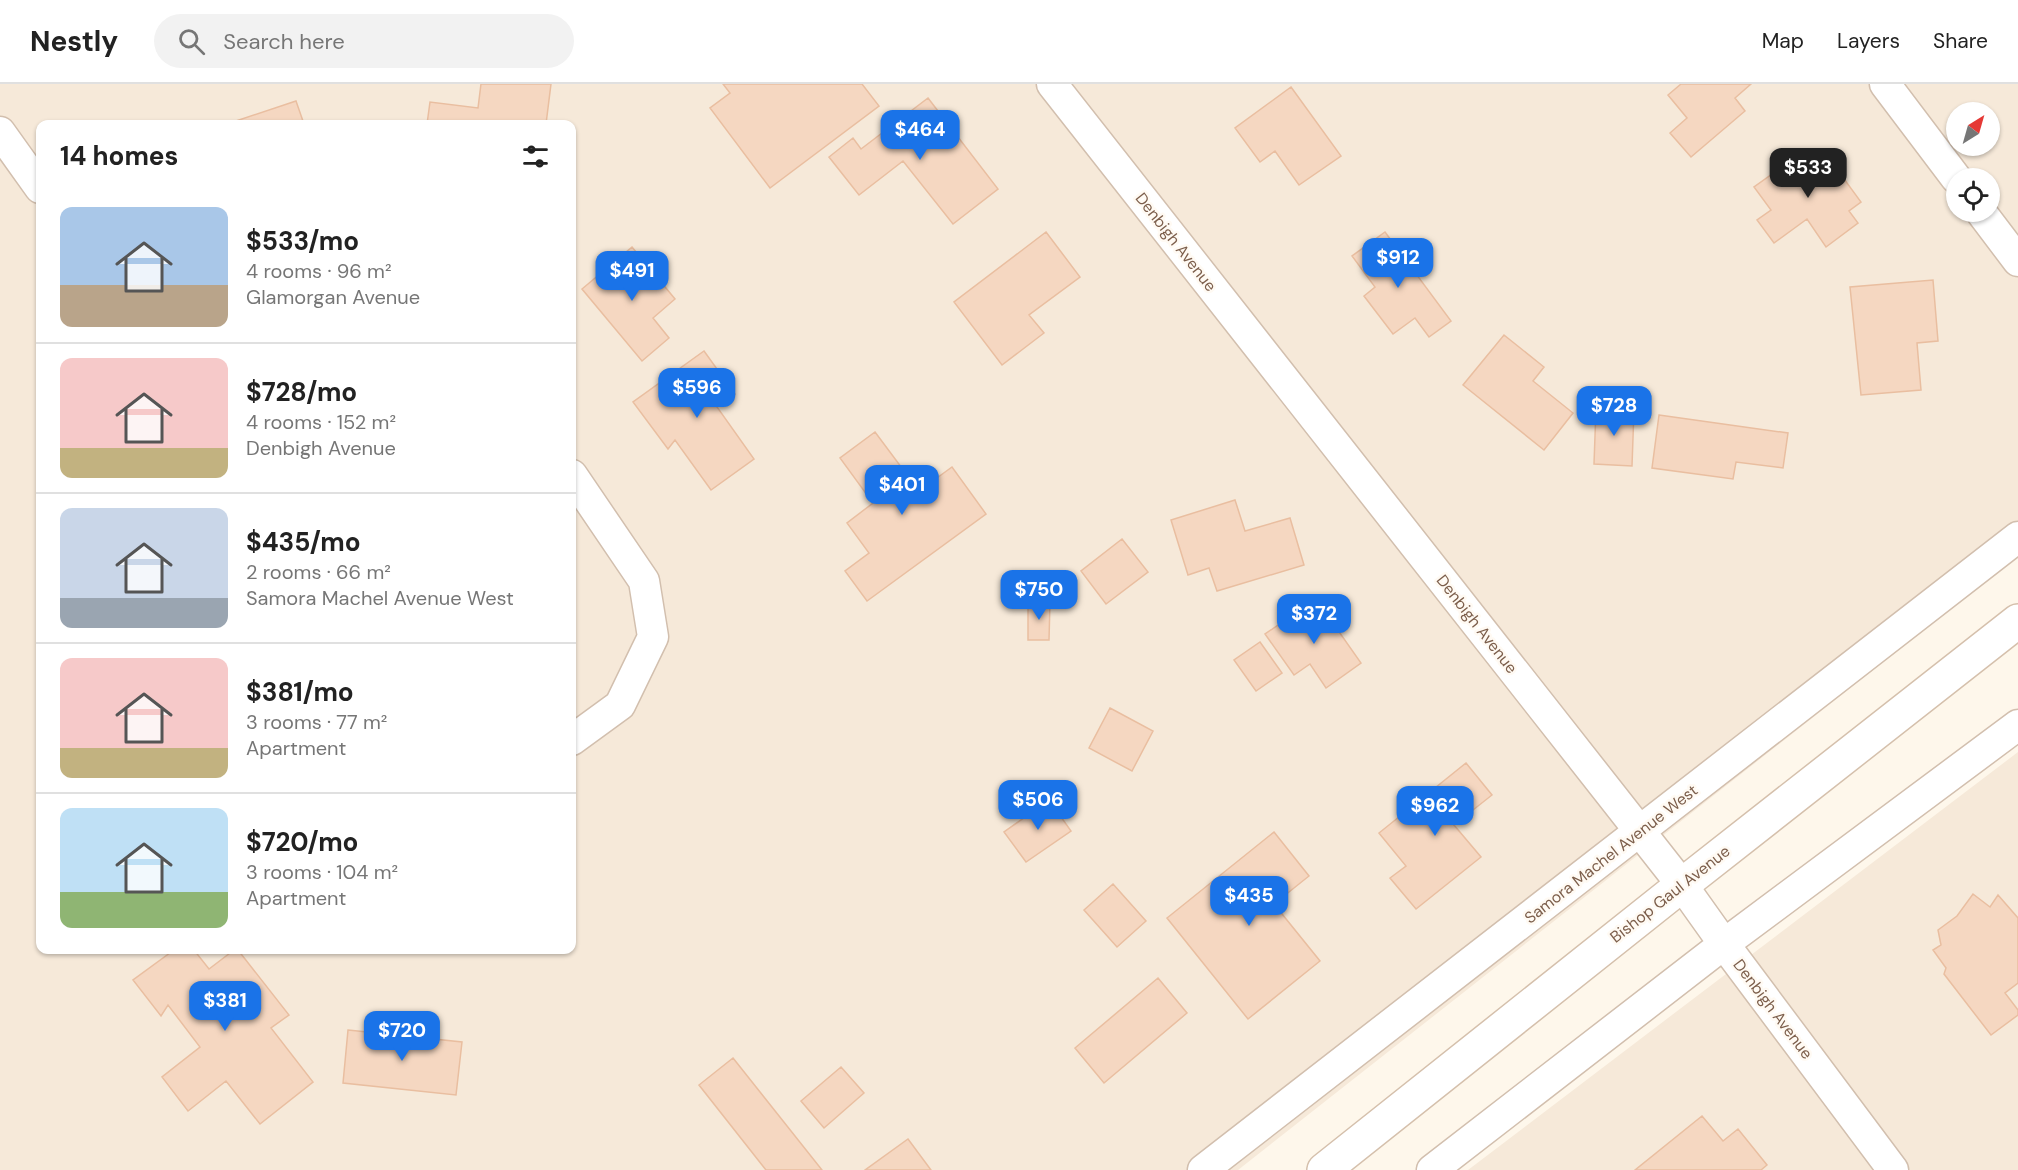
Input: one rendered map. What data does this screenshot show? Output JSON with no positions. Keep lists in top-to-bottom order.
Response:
{
  "streets": {
    "main road": ["Bishop Gaul Avenue"],
    "street": ["Denbigh Avenue", "Samora Machel Avenue West"]
  },
  "crossings": [
    ["Denbigh Avenue", "Samora Machel Avenue West"],
    ["Denbigh Avenue", "Bishop Gaul Avenue"]
  ],
  "north": "top right",
  "page": {
    "header": "Nestly",
    "search": "Search here",
    "nav": ["Map", "Layers", "Share"],
    "price": [
      "$464",
      "$533",
      "$912",
      "$491",
      "$596",
      "$728",
      "$401",
      "$750",
      "$372",
      "$506",
      "$962",
      "$435",
      "$381",
      "$720"
    ],
    "heading": "14 homes",
    "list": [
      {
        "name": "$533/mo",
        "note": "4 rooms · 96 m² · Glamorgan Avenue"
      },
      {
        "name": "$728/mo",
        "note": "4 rooms · 152 m² · Denbigh Avenue"
      },
      {
        "name": "$435/mo",
        "note": "2 rooms · 66 m² · Samora Machel Avenue West"
      },
      {
        "name": "$381/mo",
        "note": "3 rooms · 77 m² · Apartment"
      },
      {
        "name": "$720/mo",
        "note": "3 rooms · 104 m² · Apartment"
      }
    ]
  }
}
